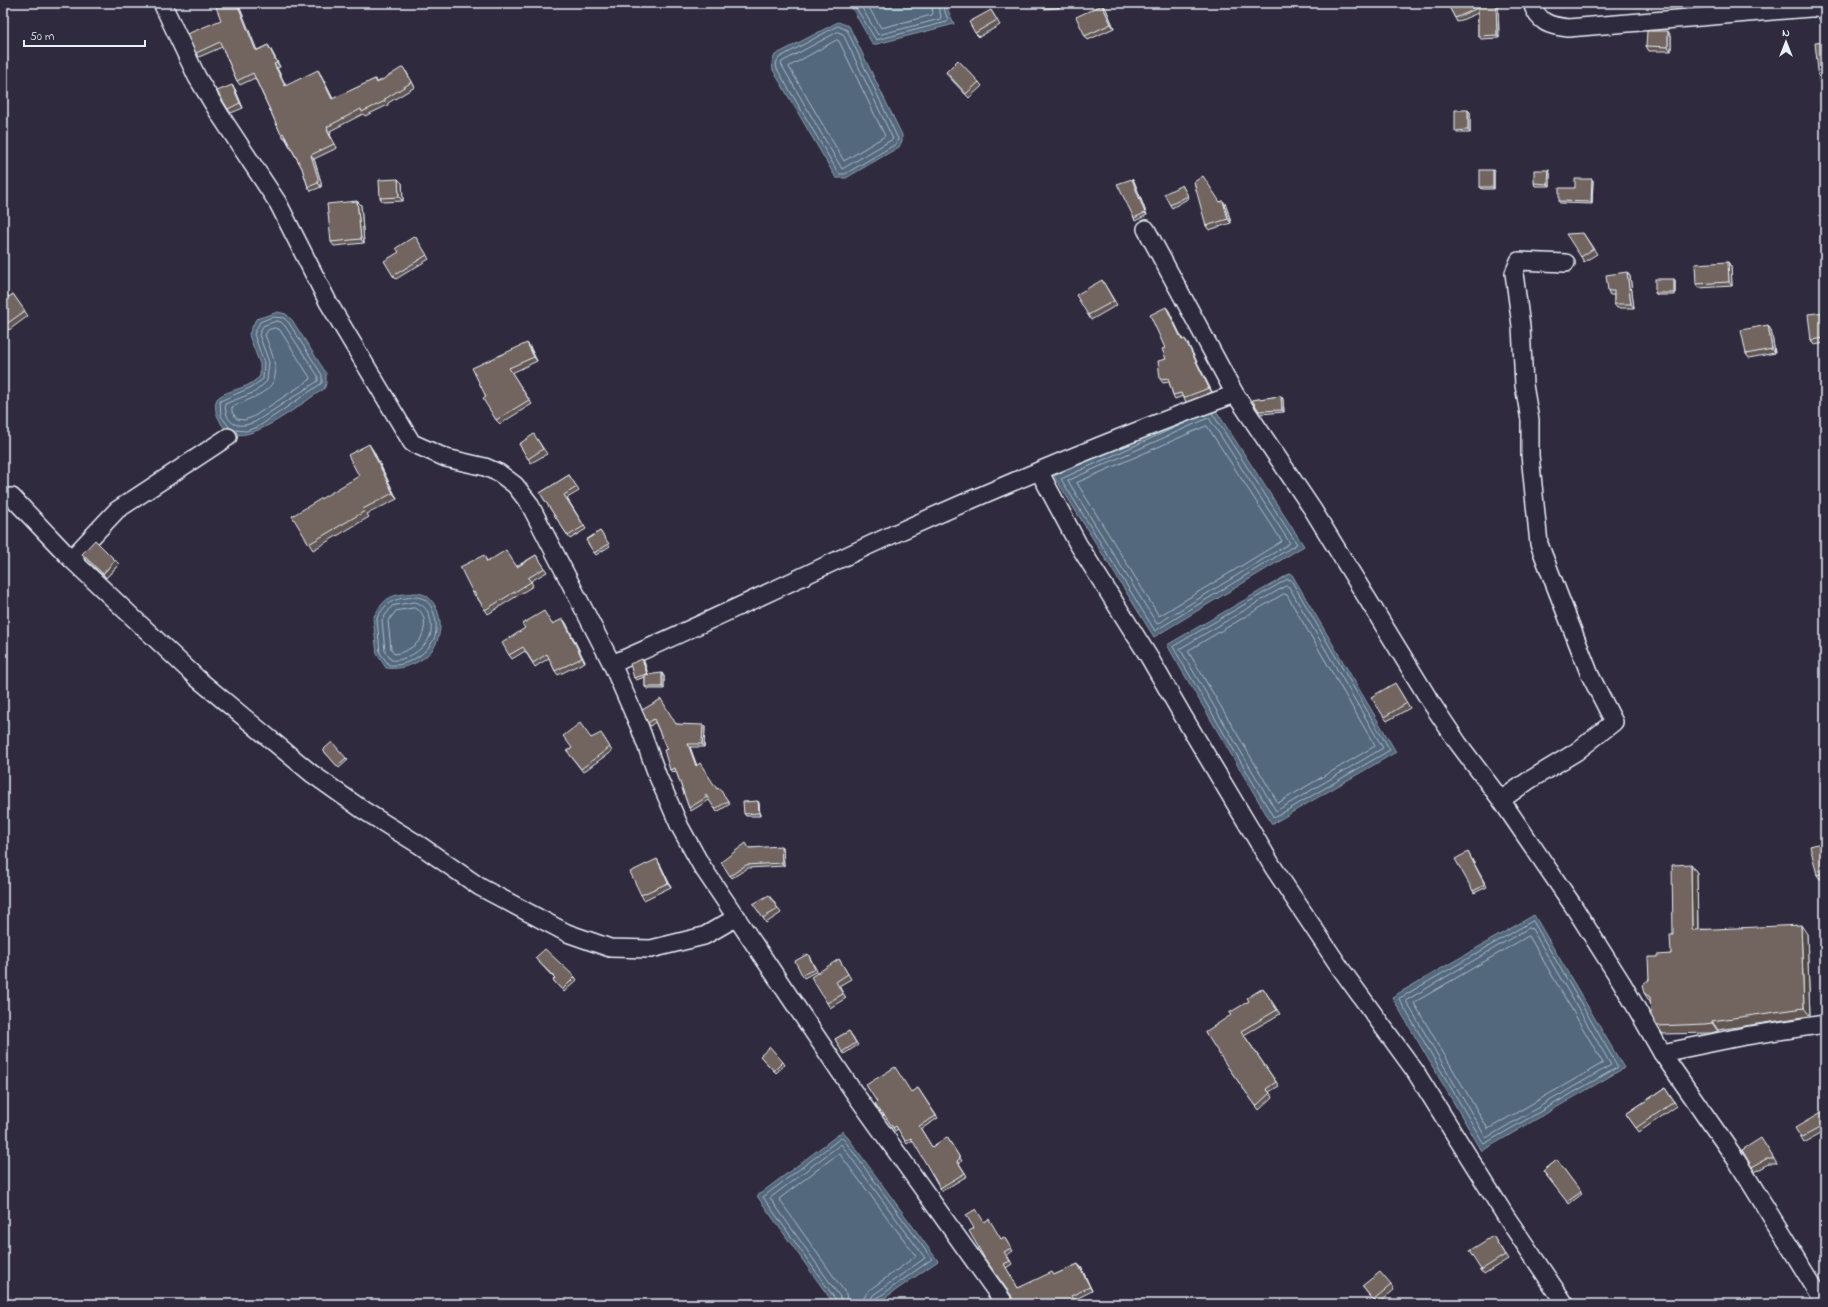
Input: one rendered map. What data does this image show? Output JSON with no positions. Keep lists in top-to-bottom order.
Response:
{
  "scale_bar": "50 m",
  "north": "top"
}
